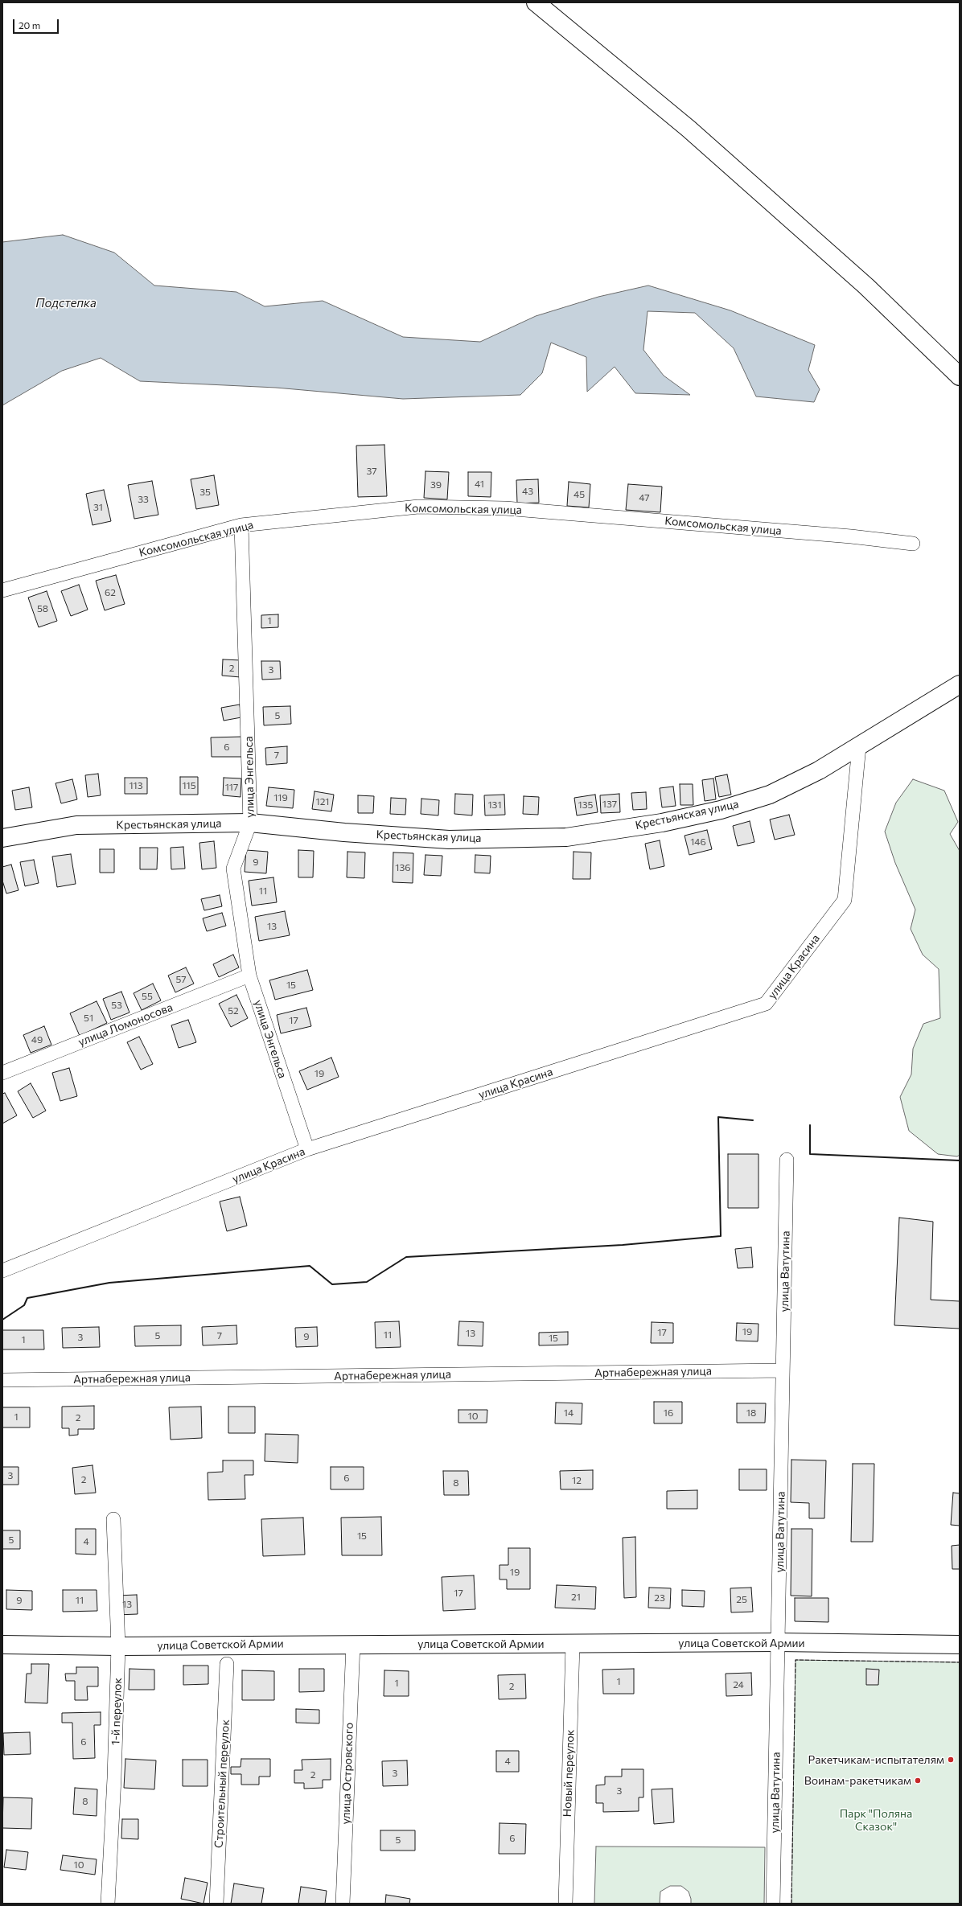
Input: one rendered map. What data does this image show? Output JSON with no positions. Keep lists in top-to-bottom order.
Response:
{
  "streets": {
    "street": [
      "Комсомольская улица",
      "улица Энгельса",
      "Крестьянская улица",
      "улица Красина",
      "улица Ломоносова",
      "улица Ватутина",
      "Артнабережная улица",
      "улица Советской Армии",
      "1-й переулок",
      "улица Островского",
      "Новый переулок",
      "Строительный переулок"
    ]
  },
  "crossings": [
    ["Комсомольская улица", "улица Энгельса"],
    ["улица Энгельса", "Крестьянская улица"],
    ["улица Энгельса", "улица Красина"],
    ["улица Энгельса", "улица Ломоносова"],
    ["Крестьянская улица", "улица Красина"],
    ["улица Ватутина", "Артнабережная улица"],
    ["улица Ватутина", "улица Советской Армии"],
    ["улица Советской Армии", "1-й переулок"],
    ["улица Советской Армии", "улица Островского"],
    ["улица Советской Армии", "Новый переулок"]
  ],
  "water": ["Подстепка"],
  "parks": ["Парк \"Поляна Сказок\""],
  "places": ["Ракетчикам-испытателям", "Воинам-ракетчикам"],
  "house_numbers": [
    "37",
    "41",
    "39",
    "43",
    "35",
    "45",
    "47",
    "33",
    "31",
    "62",
    "58",
    "1",
    "2",
    "3",
    "5",
    "6",
    "7",
    "113",
    "115",
    "117",
    "119",
    "121",
    "137",
    "131",
    "135",
    "146",
    "9",
    "136",
    "11",
    "13",
    "57",
    "15",
    "55",
    "53",
    "52",
    "51",
    "17",
    "49",
    "19",
    "19",
    "17",
    "13",
    "11",
    "5",
    "7",
    "9",
    "3",
    "15",
    "1",
    "14",
    "16",
    "18",
    "10",
    "1",
    "2",
    "3",
    "6",
    "2",
    "12",
    "8",
    "15",
    "5",
    "4",
    "19",
    "17",
    "21",
    "23",
    "25",
    "9",
    "11",
    "13",
    "1",
    "1",
    "24",
    "2",
    "6",
    "4",
    "3",
    "2",
    "3",
    "8",
    "6",
    "5",
    "10"
  ],
  "scale_bar": "20 m"
}
